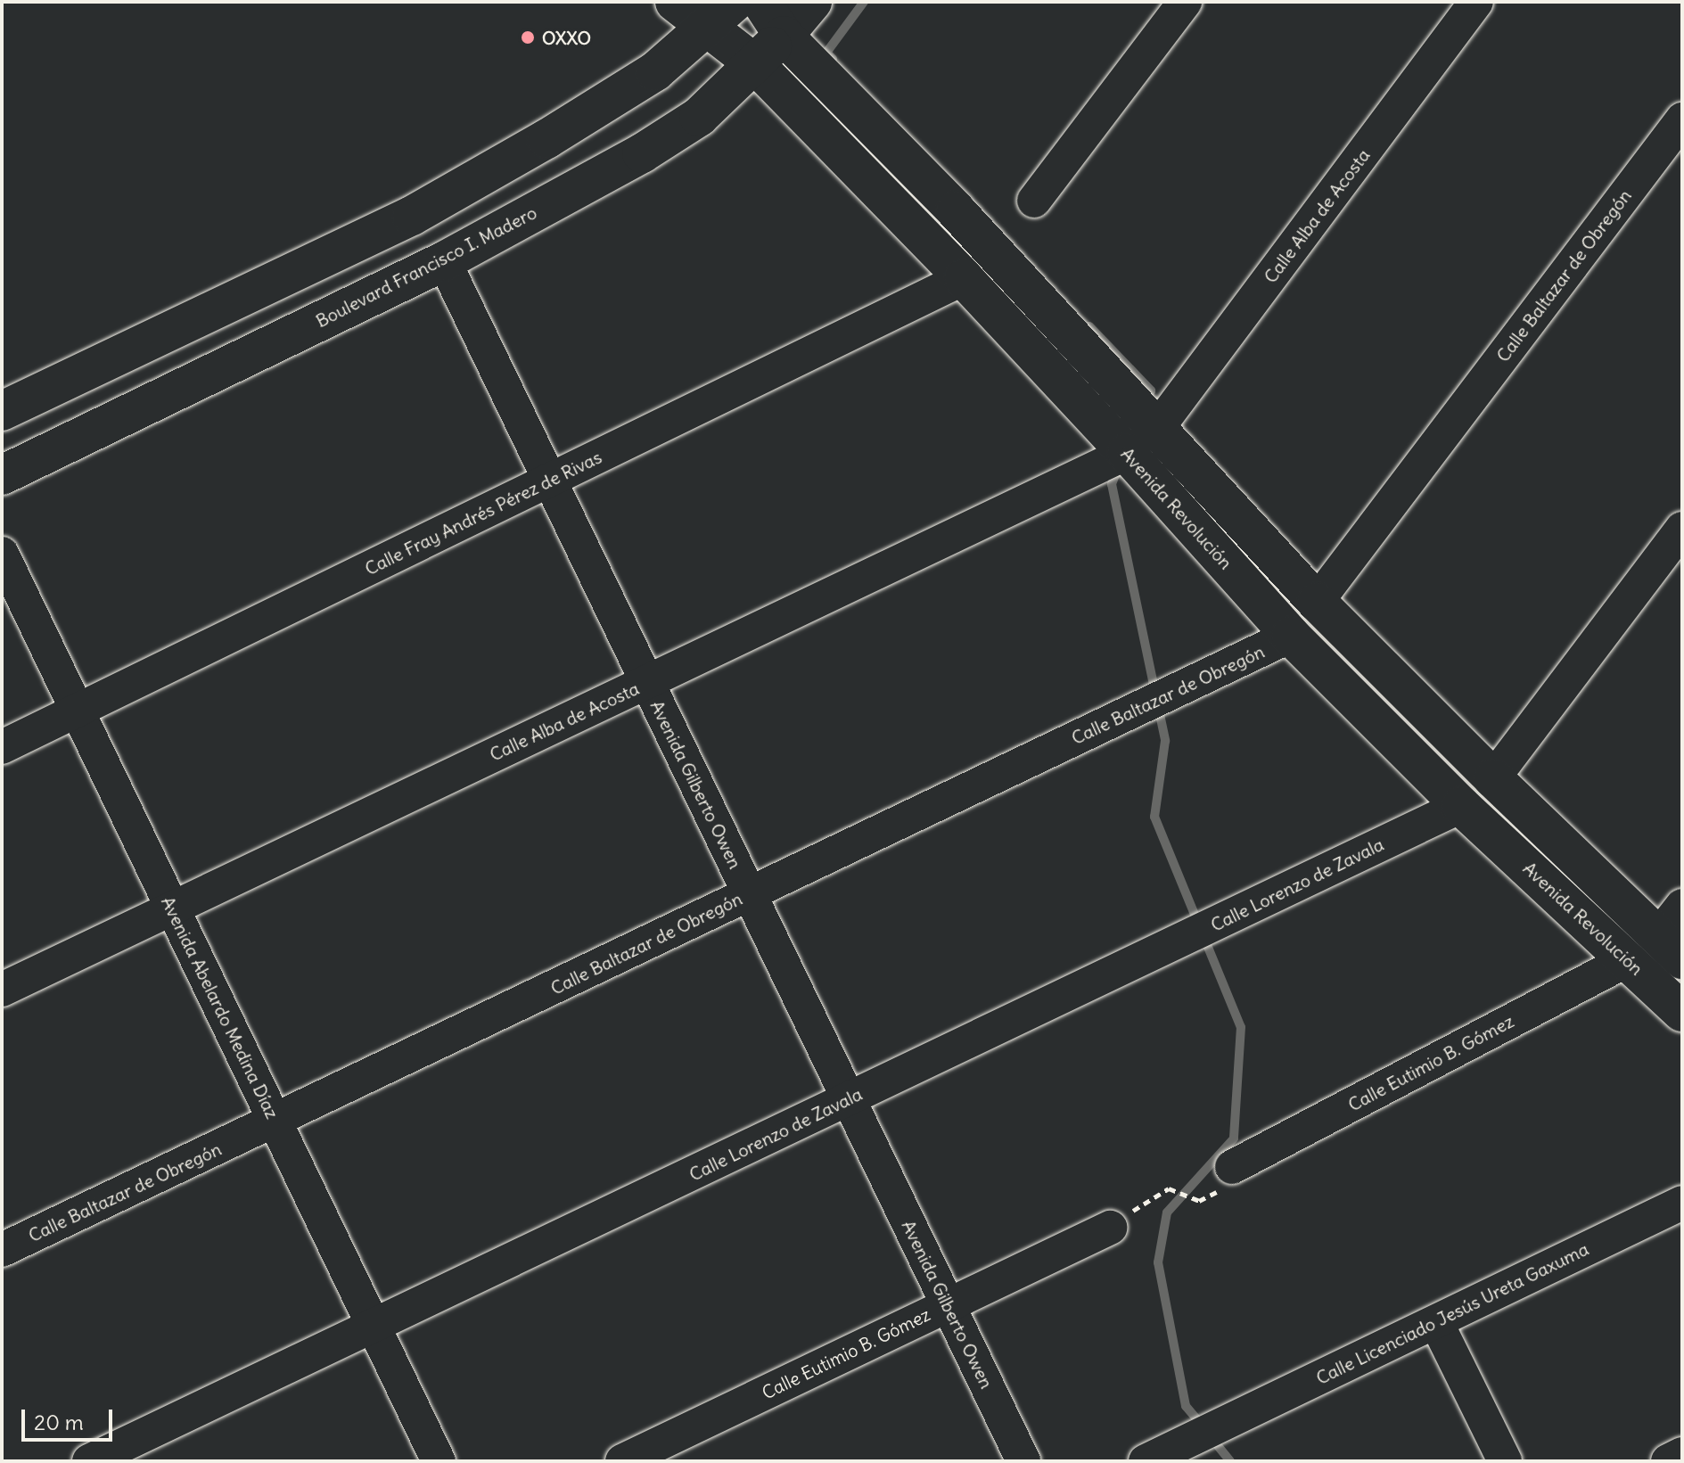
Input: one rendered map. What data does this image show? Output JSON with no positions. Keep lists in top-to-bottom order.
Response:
{
  "streets": {
    "main road": ["Boulevard Francisco I. Madero", "Avenida Revolución"],
    "street": [
      "Calle Alba de Acosta",
      "Calle Baltazar de Obregón",
      "Calle Fray Andrés Pérez de Rivas",
      "Avenida Gilberto Owen",
      "Calle Lorenzo de Zavala",
      "Avenida Abelardo Medina Díaz",
      "Calle Eutimio B. Gómez",
      "Calle Licenciado Jesús Ureta Gaxuma"
    ]
  },
  "crossings": [
    ["Calle Alba de Acosta", "Avenida Revolución"],
    ["Calle Alba de Acosta", "Avenida Gilberto Owen"],
    ["Calle Alba de Acosta", "Avenida Abelardo Medina Díaz"],
    ["Boulevard Francisco I. Madero", "Avenida Revolución"],
    ["Boulevard Francisco I. Madero", "Avenida Gilberto Owen"],
    ["Calle Baltazar de Obregón", "Avenida Revolución"],
    ["Calle Baltazar de Obregón", "Avenida Gilberto Owen"],
    ["Calle Baltazar de Obregón", "Avenida Abelardo Medina Díaz"],
    ["Avenida Revolución", "Calle Fray Andrés Pérez de Rivas"],
    ["Avenida Revolución", "Calle Lorenzo de Zavala"],
    ["Avenida Revolución", "Calle Eutimio B. Gómez"],
    ["Calle Fray Andrés Pérez de Rivas", "Avenida Gilberto Owen"],
    ["Calle Fray Andrés Pérez de Rivas", "Avenida Abelardo Medina Díaz"],
    ["Avenida Gilberto Owen", "Calle Lorenzo de Zavala"],
    ["Avenida Gilberto Owen", "Calle Eutimio B. Gómez"],
    ["Calle Lorenzo de Zavala", "Avenida Abelardo Medina Díaz"]
  ],
  "places": ["OXXO"],
  "scale_bar": "20 m"
}
